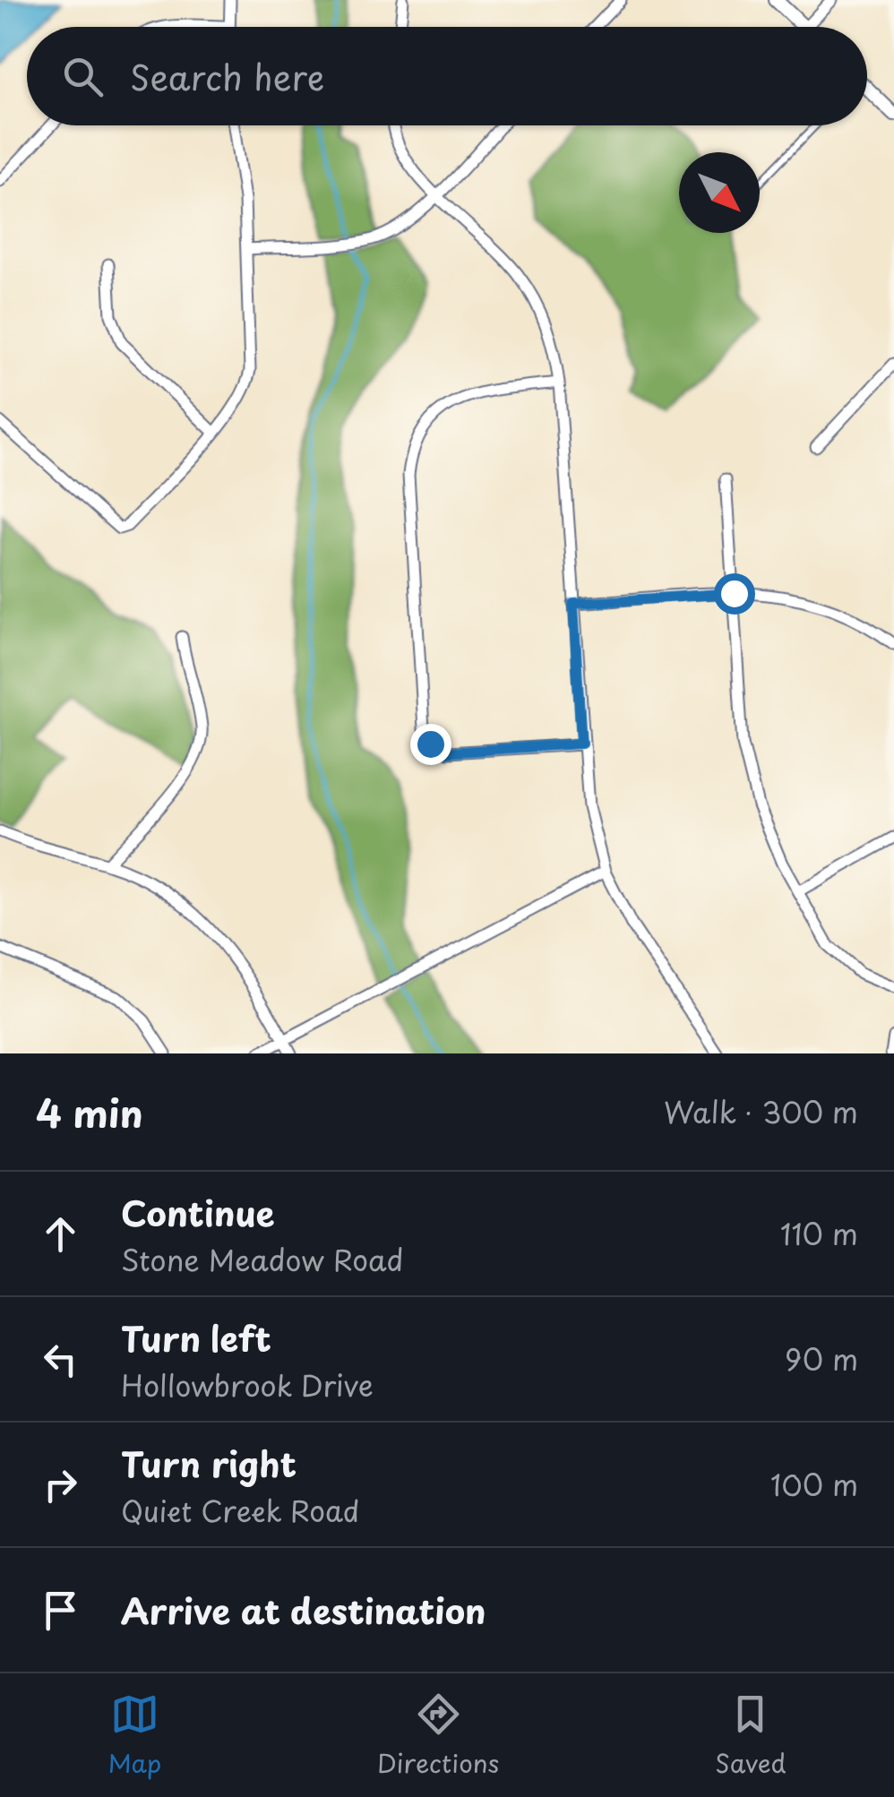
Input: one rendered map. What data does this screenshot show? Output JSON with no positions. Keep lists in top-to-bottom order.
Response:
{
  "north": "bottom right",
  "page": {
    "search": "Search here",
    "heading": ["4 min", "Walk · 300 m"],
    "list": [
      ["Continue", "Stone Meadow Road", "110 m"],
      ["Turn left", "Hollowbrook Drive", "90 m"],
      ["Turn right", "Quiet Creek Road", "100 m"],
      "Arrive at destination"
    ],
    "nav": ["Map", "Directions", "Saved"]
  }
}
